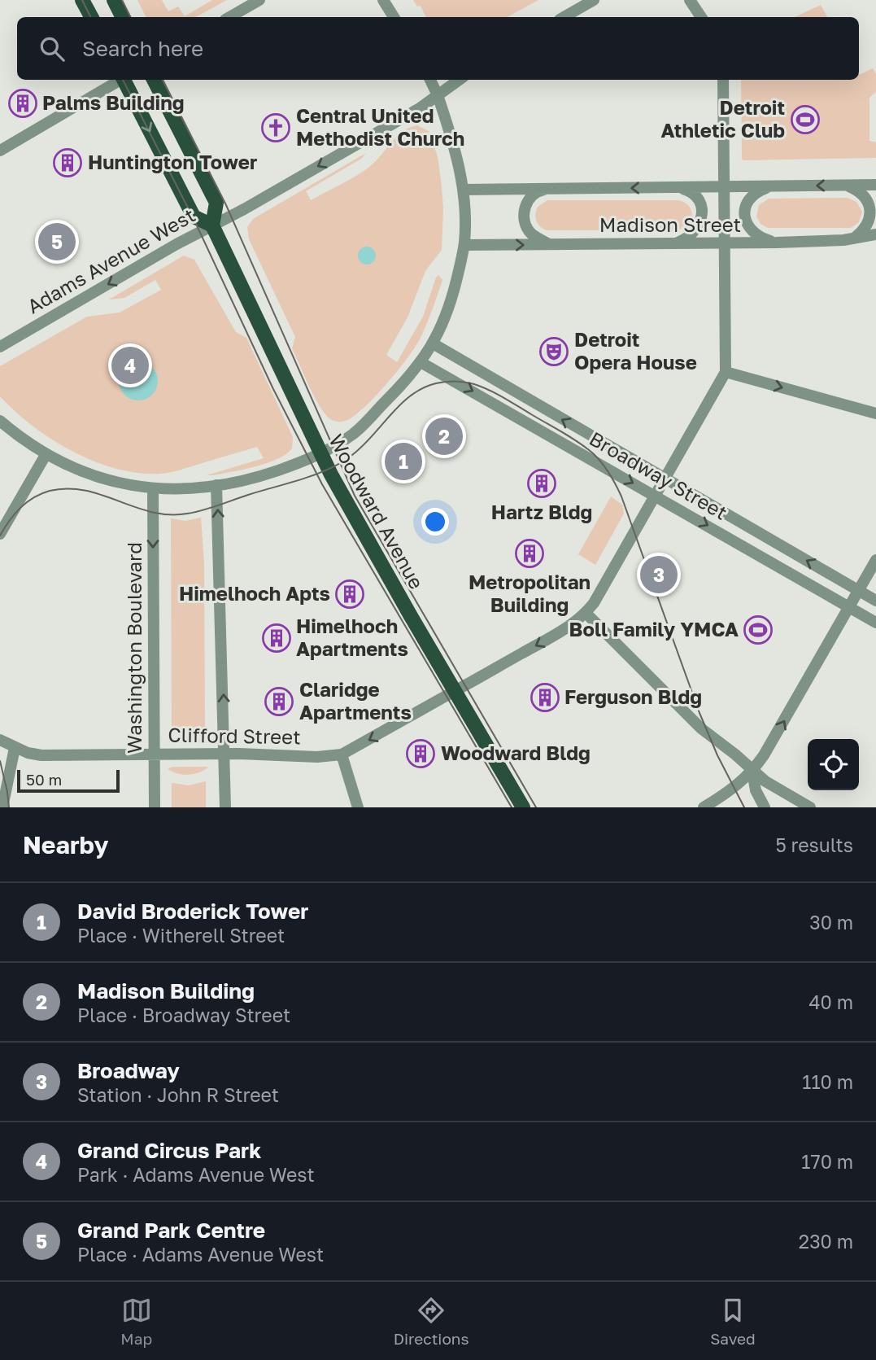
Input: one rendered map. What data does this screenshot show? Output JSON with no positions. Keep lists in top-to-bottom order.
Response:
{
  "streets": {
    "main road": ["Woodward Avenue"],
    "street": [
      "Madison Street",
      "Adams Avenue West",
      "Broadway Street",
      "Washington Boulevard",
      "Clifford Street"
    ]
  },
  "crossings": [
    ["Adams Avenue West", "Woodward Avenue"],
    ["Broadway Street", "Clifford Street"],
    ["Woodward Avenue", "Clifford Street"],
    ["Washington Boulevard", "Clifford Street"]
  ],
  "one_way": ["Adams Avenue West"],
  "places": {
    "building": [
      "Palms Building",
      "Huntington Tower",
      "Hartz Bldg",
      "Metropolitan Building",
      "Himelhoch Apts",
      "Himelhoch Apartments",
      "Ferguson Bldg",
      "Claridge Apartments",
      "Woodward Bldg"
    ],
    "sports": ["Detroit Athletic Club", "Boll Family YMCA"],
    "church": ["Central United Methodist Church"],
    "theatre": ["Detroit Opera House"]
  },
  "scale_bar": "50 m",
  "page": {
    "search": "Search here",
    "pins": [
      "5",
      "4",
      "2",
      "1",
      "3"
    ],
    "scale": "50 m",
    "heading": ["Nearby", "5 results"],
    "list": [
      {
        "mark": "1",
        "name": "David Broderick Tower",
        "note": "Place · Witherell Street",
        "value": "30 m"
      },
      {
        "mark": "2",
        "name": "Madison Building",
        "note": "Place · Broadway Street",
        "value": "40 m"
      },
      {
        "mark": "3",
        "name": "Broadway",
        "note": "Station · John R Street",
        "value": "110 m"
      },
      {
        "mark": "4",
        "name": "Grand Circus Park",
        "note": "Park · Adams Avenue West",
        "value": "170 m"
      },
      {
        "mark": "5",
        "name": "Grand Park Centre",
        "note": "Place · Adams Avenue West",
        "value": "230 m"
      }
    ],
    "nav": ["Map", "Directions", "Saved"]
  }
}
